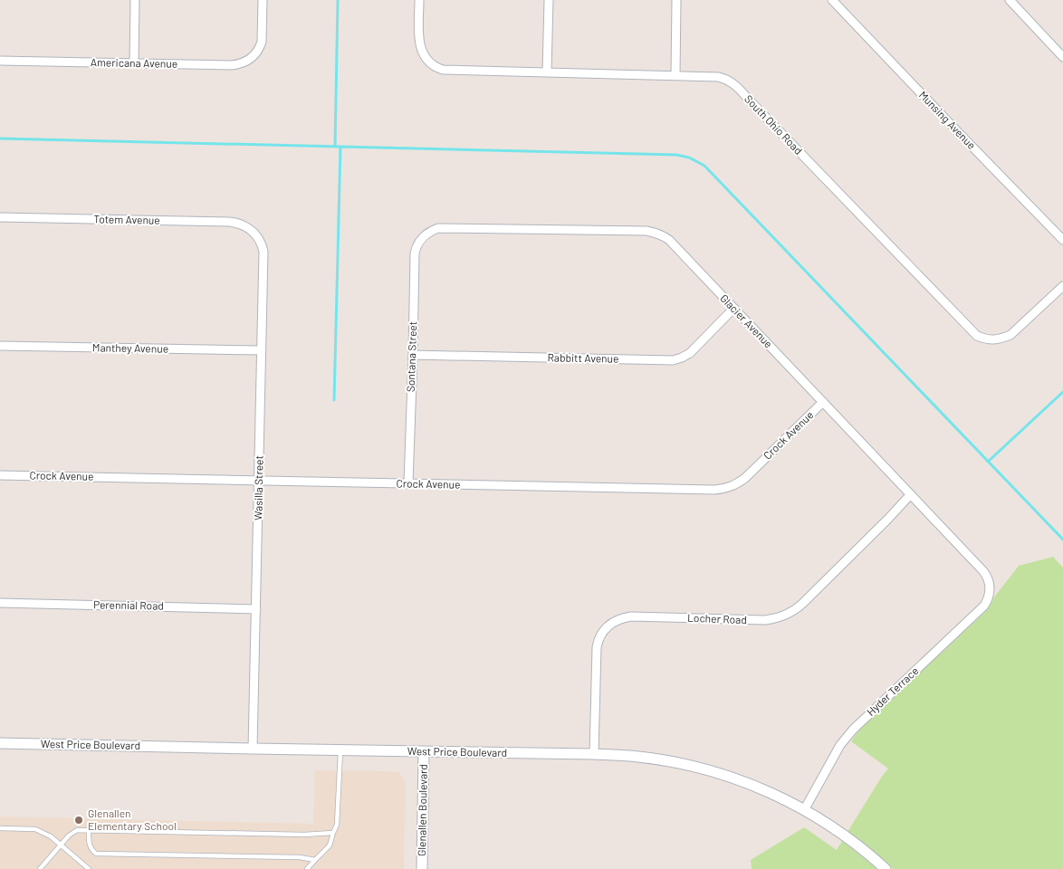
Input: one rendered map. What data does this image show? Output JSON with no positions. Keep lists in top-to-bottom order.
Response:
{
  "streets": {
    "street": [
      "Americana Avenue",
      "Munsing Avenue",
      "South Ohio Road",
      "Totem Avenue",
      "Glacier Avenue",
      "Manthey Avenue",
      "Sontana Street",
      "Rabbitt Avenue",
      "Crock Avenue",
      "Wasilla Street",
      "Perennial Road",
      "Locher Road",
      "Hyder Terrace",
      "West Price Boulevard",
      "Glenallen Boulevard"
    ]
  },
  "crossings": [
    ["Totem Avenue", "Wasilla Street"],
    ["Glacier Avenue", "Sontana Street"],
    ["Glacier Avenue", "Rabbitt Avenue"],
    ["Glacier Avenue", "Crock Avenue"],
    ["Glacier Avenue", "Locher Road"],
    ["Glacier Avenue", "Hyder Terrace"],
    ["Manthey Avenue", "Wasilla Street"],
    ["Sontana Street", "Rabbitt Avenue"],
    ["Sontana Street", "Crock Avenue"],
    ["Crock Avenue", "Wasilla Street"],
    ["Wasilla Street", "Perennial Road"],
    ["Wasilla Street", "West Price Boulevard"],
    ["Locher Road", "West Price Boulevard"],
    ["Hyder Terrace", "West Price Boulevard"],
    ["West Price Boulevard", "Glenallen Boulevard"]
  ],
  "places": ["Glenallen Elementary School"]
}
